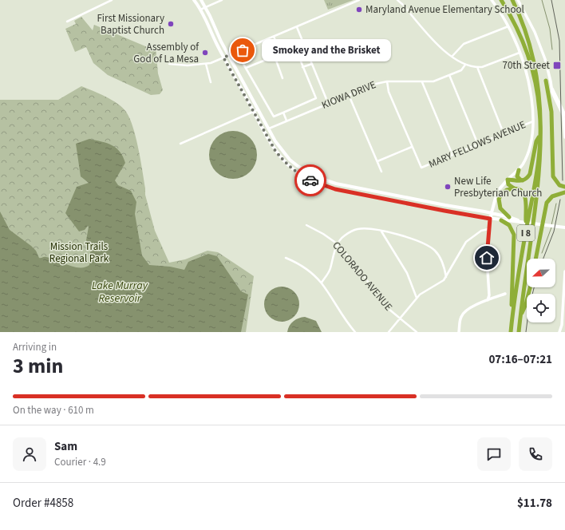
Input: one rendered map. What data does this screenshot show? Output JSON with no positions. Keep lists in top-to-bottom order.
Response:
{
  "streets": {
    "highway": ["I 8"],
    "street": ["KIOWA DRIVE", "MARY FELLOWS AVENUE", "COLORADO AVENUE"]
  },
  "water": ["Lake Murray Reservoir"],
  "parks": ["Mission Trails Regional Park"],
  "places": {
    "other": [
      "Maryland Avenue Elementary School",
      "First Missionary Baptist Church",
      "Smokey and the Brisket",
      "Assembly of God of La Mesa",
      "New Life Presbyterian Church"
    ],
    "transit": ["70th Street"]
  },
  "north": "left",
  "page": {
    "bubble": "Smokey and the Brisket",
    "heading": ["3 min", "Arriving in", "07:16–07:21"],
    "panel": [
      "Sam",
      "Courier · 4.9",
      "Order #4858",
      "$11.78"
    ],
    "bar": "On the way · 610 m"
  }
}
